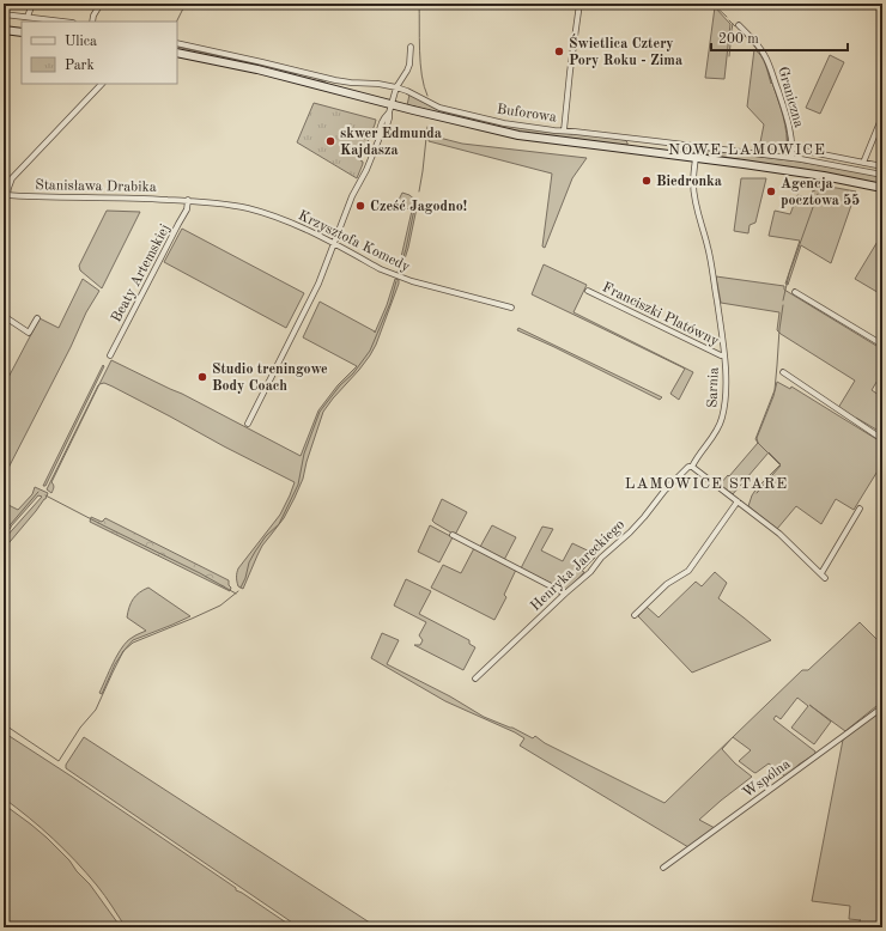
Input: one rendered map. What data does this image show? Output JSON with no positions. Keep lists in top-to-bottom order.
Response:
{
  "streets": {
    "main road": ["Buforowa"],
    "street": [
      "Graniczna",
      "Stanisława Drabika",
      "Krzysztofa Komedy",
      "Beaty Artemskiej",
      "Franciszki Platówny",
      "Sarnia",
      "Henryka Jareckiego",
      "Wspólna"
    ]
  },
  "crossings": [
    ["Graniczna", "Buforowa"],
    ["Buforowa", "Sarnia"],
    ["Stanisława Drabika", "Krzysztofa Komedy"],
    ["Stanisława Drabika", "Beaty Artemskiej"],
    ["Krzysztofa Komedy", "Beaty Artemskiej"],
    ["Franciszki Platówny", "Sarnia"],
    ["Sarnia", "Henryka Jareckiego"]
  ],
  "districts": ["NOWE LAMOWICE", "LAMOWICE STARE"],
  "places": [
    "Świetlica Cztery Pory Roku - Zima",
    "skwer Edmunda Kajdasza",
    "Biedronka",
    "Agencja pocztowa 55",
    "Cześć Jagodno!",
    "Studio treningowe Body Coach"
  ],
  "legend": ["Ulica", "Park"],
  "scale_bar": "200 m"
}
